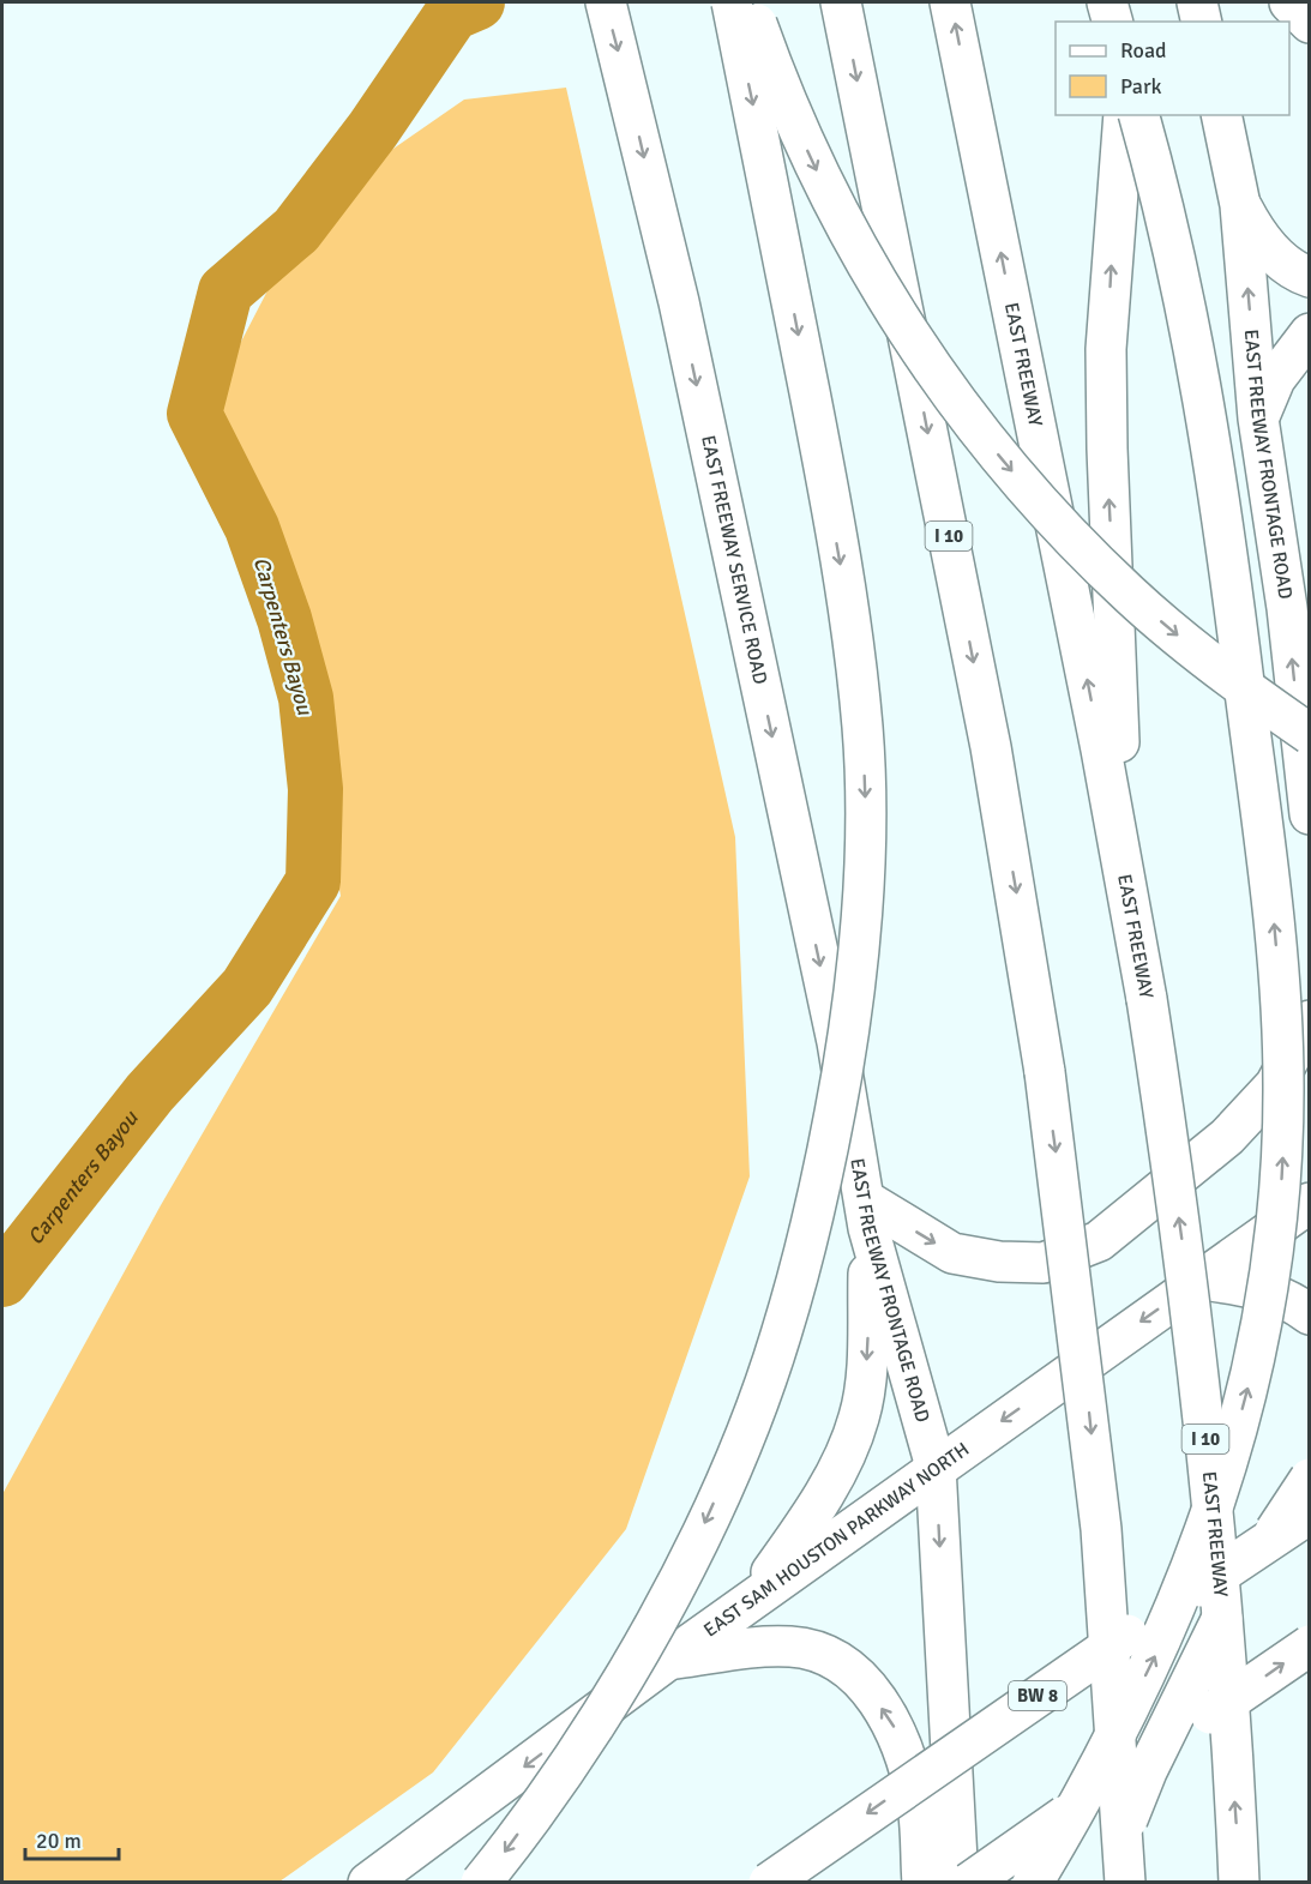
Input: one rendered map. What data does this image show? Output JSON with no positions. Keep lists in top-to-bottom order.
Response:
{
  "streets": {
    "main road": [
      "EAST FREEWAY",
      "EAST FREEWAY FRONTAGE ROAD",
      "I 10",
      "EAST FREEWAY SERVICE ROAD",
      "EAST SAM HOUSTON PARKWAY NORTH",
      "BW 8"
    ]
  },
  "crossings": [
    ["EAST FREEWAY FRONTAGE ROAD", "EAST FREEWAY SERVICE ROAD"],
    ["EAST FREEWAY FRONTAGE ROAD", "EAST SAM HOUSTON PARKWAY NORTH"]
  ],
  "water": ["Carpenters Bayou"],
  "legend": ["Road", "Park"],
  "scale_bar": "20 m"
}
